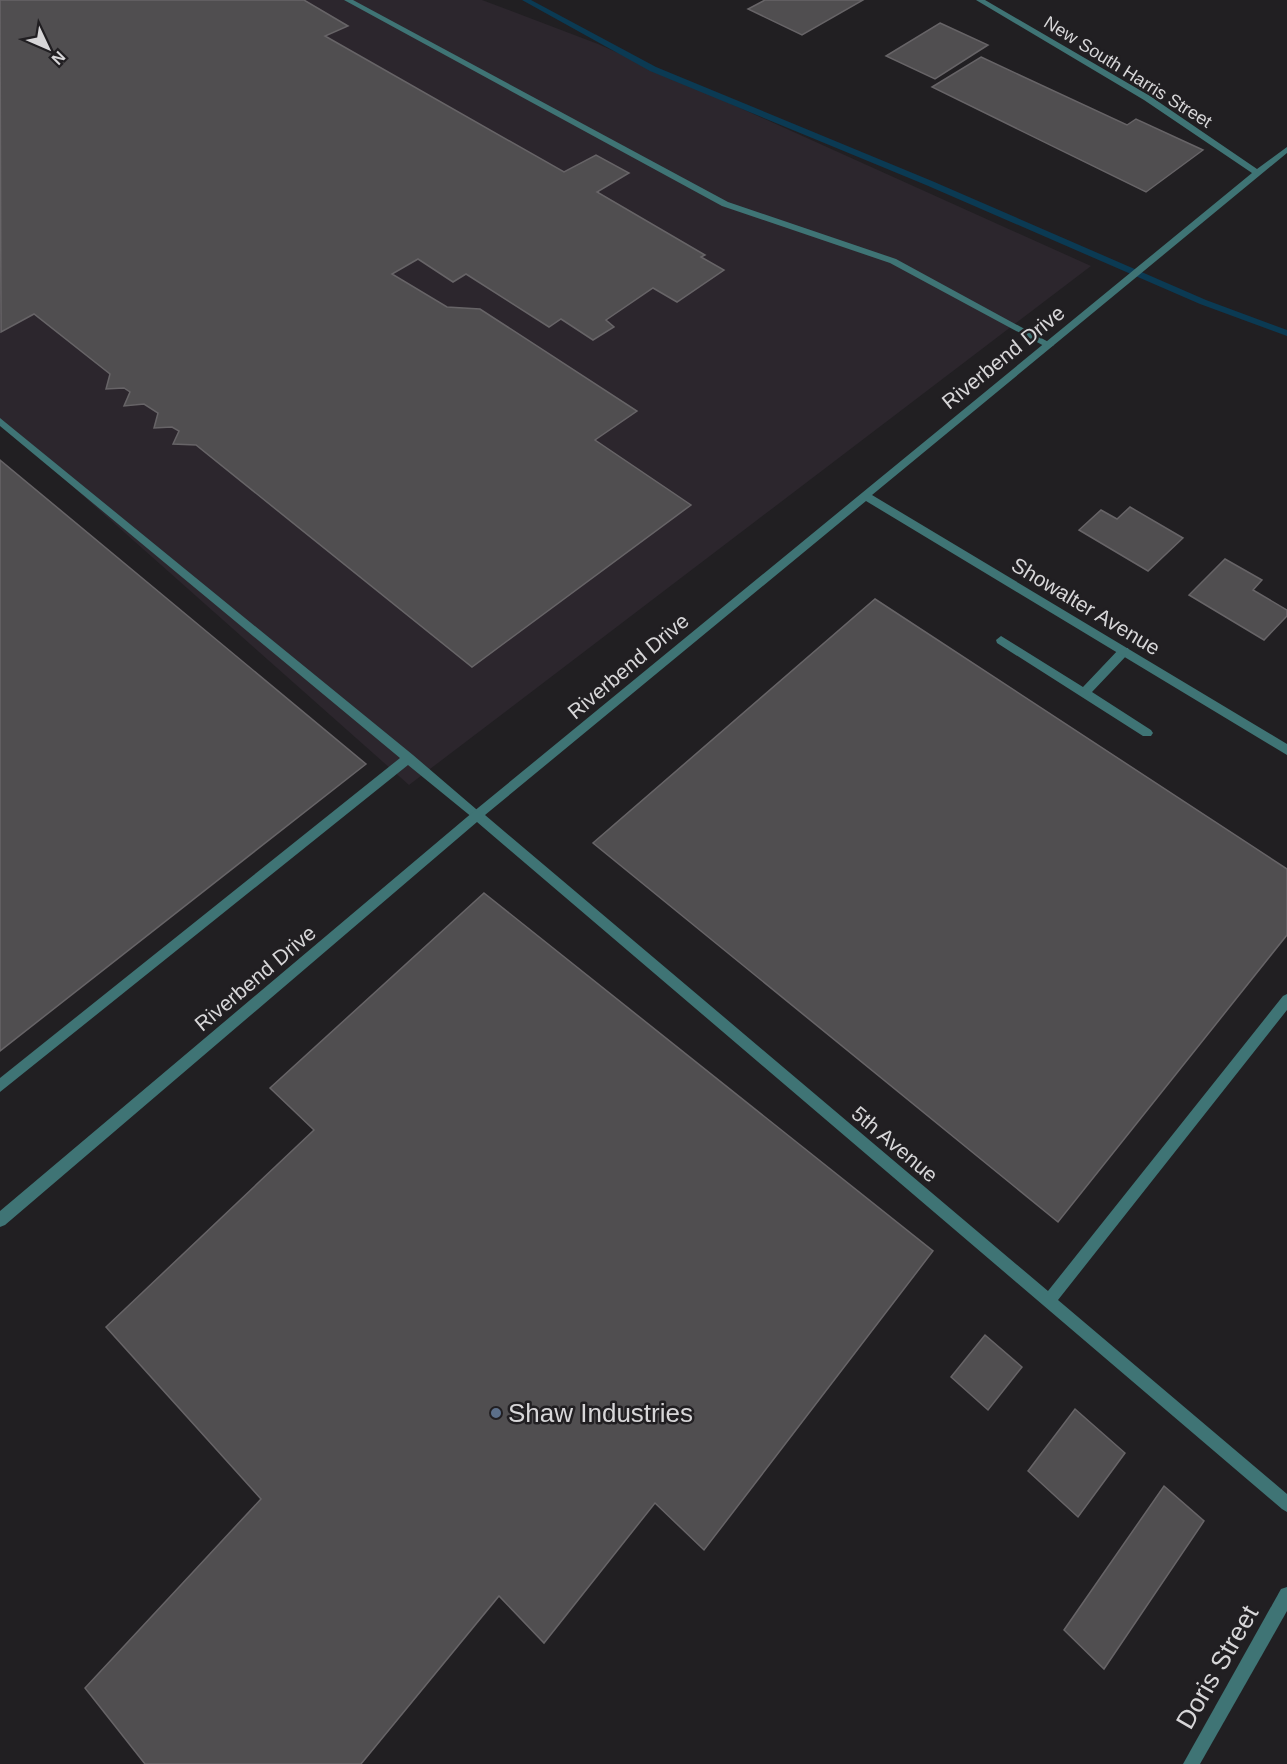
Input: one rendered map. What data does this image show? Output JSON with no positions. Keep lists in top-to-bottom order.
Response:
{
  "streets": {
    "street": [
      "New South Harris Street",
      "Riverbend Drive",
      "Showalter Avenue",
      "5th Avenue",
      "Doris Street"
    ]
  },
  "crossings": [
    ["New South Harris Street", "Riverbend Drive"],
    ["Riverbend Drive", "Showalter Avenue"],
    ["Riverbend Drive", "5th Avenue"]
  ],
  "places": ["Shaw Industries"],
  "north": "bottom right"
}
